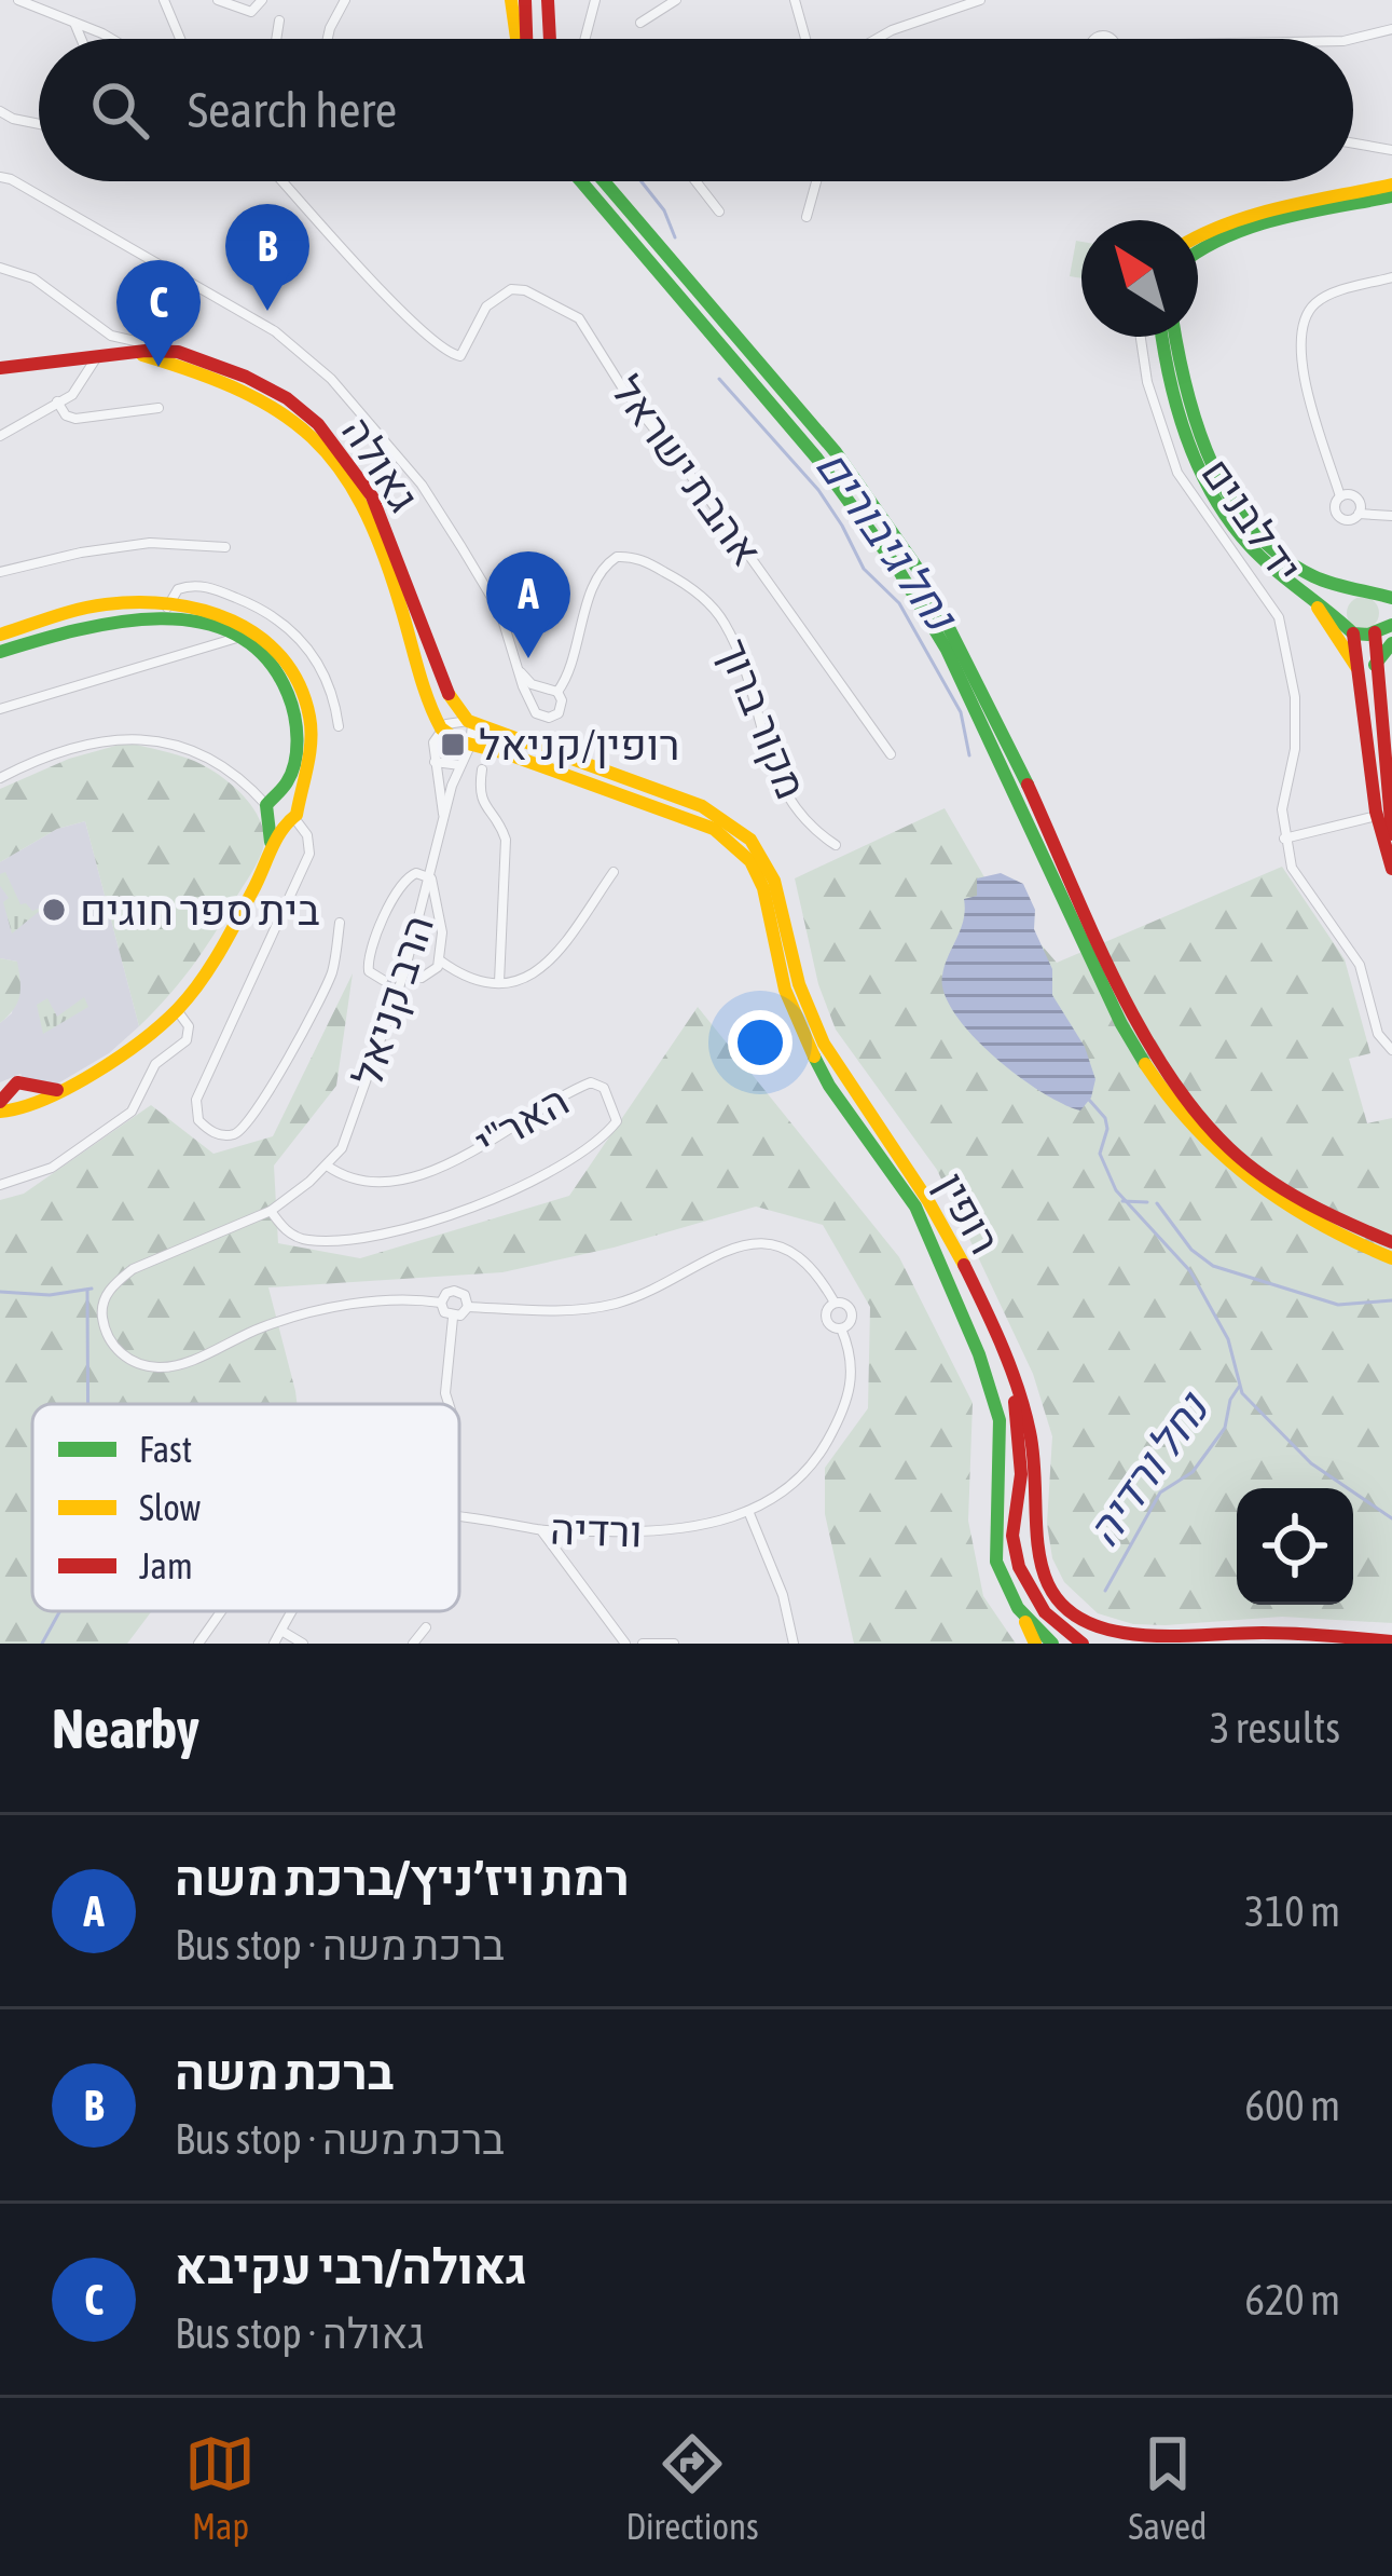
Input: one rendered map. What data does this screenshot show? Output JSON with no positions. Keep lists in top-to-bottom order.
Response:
{
  "streets": {
    "street": [
      "גאולה",
      "אהבת ישראל",
      "יד לבנים",
      "מקור ברוך",
      "הרב קניאל",
      "האר\"י",
      "רופין",
      "ורדיה"
    ]
  },
  "crossings": [
    ["גאולה", "הרב קניאל"],
    ["גאולה", "רופין"],
    ["הרב קניאל", "האר\"י"],
    ["הרב קניאל", "רופין"]
  ],
  "water": ["נחל גיבורים", "נחל ורדיה"],
  "places": {
    "transit": ["רופין/קניאל"],
    "other": ["בית ספר חוגים"]
  },
  "legend": ["Fast", "Slow", "Jam"],
  "north": "top left",
  "page": {
    "search": "Search here",
    "pins": ["B", "C", "A"],
    "heading": ["Nearby", "3 results"],
    "list": [
      {
        "mark": "A",
        "name": "רמת ויז׳ניץ/ברכת משה",
        "note": "Bus stop · ברכת משה",
        "value": "310 m"
      },
      {
        "mark": "B",
        "name": "ברכת משה",
        "note": "Bus stop · ברכת משה",
        "value": "600 m"
      },
      {
        "mark": "C",
        "name": "גאולה/רבי עקיבא",
        "note": "Bus stop · גאולה",
        "value": "620 m"
      }
    ],
    "nav": ["Map", "Directions", "Saved"]
  }
}
